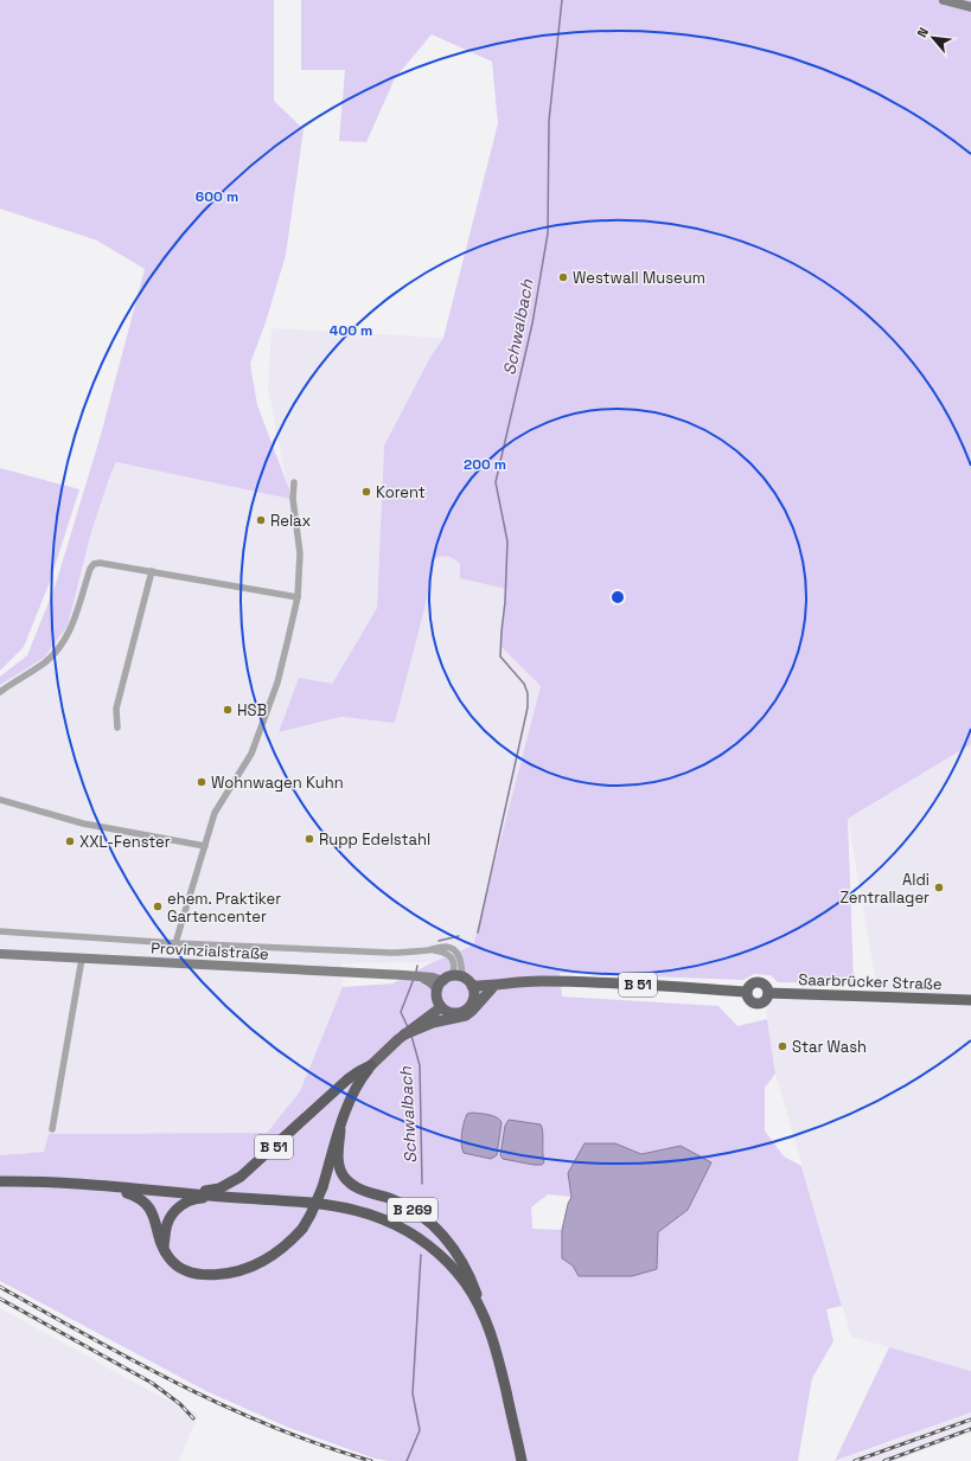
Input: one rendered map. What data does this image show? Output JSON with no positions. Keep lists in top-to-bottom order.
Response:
{
  "streets": {
    "highway": ["B 51", "B 269"],
    "main road": ["Provinzialstraße", "Saarbrücker Straße"]
  },
  "crossings": [
    ["Provinzialstraße", "B 51"],
    ["Saarbrücker Straße", "B 51"],
    ["B 51", "B 269"]
  ],
  "water": ["Schwalbach"],
  "places": [
    "Westwall Museum",
    "Korent",
    "Relax",
    "HSB",
    "Wohnwagen Kuhn",
    "Rupp Edelstahl",
    "XXL-Fenster",
    "Aldi Zentrallager",
    "ehem. Praktiker Gartencenter",
    "Star Wash"
  ],
  "north": "top left",
  "rings": ["600 m", "400 m", "200 m"]
}
